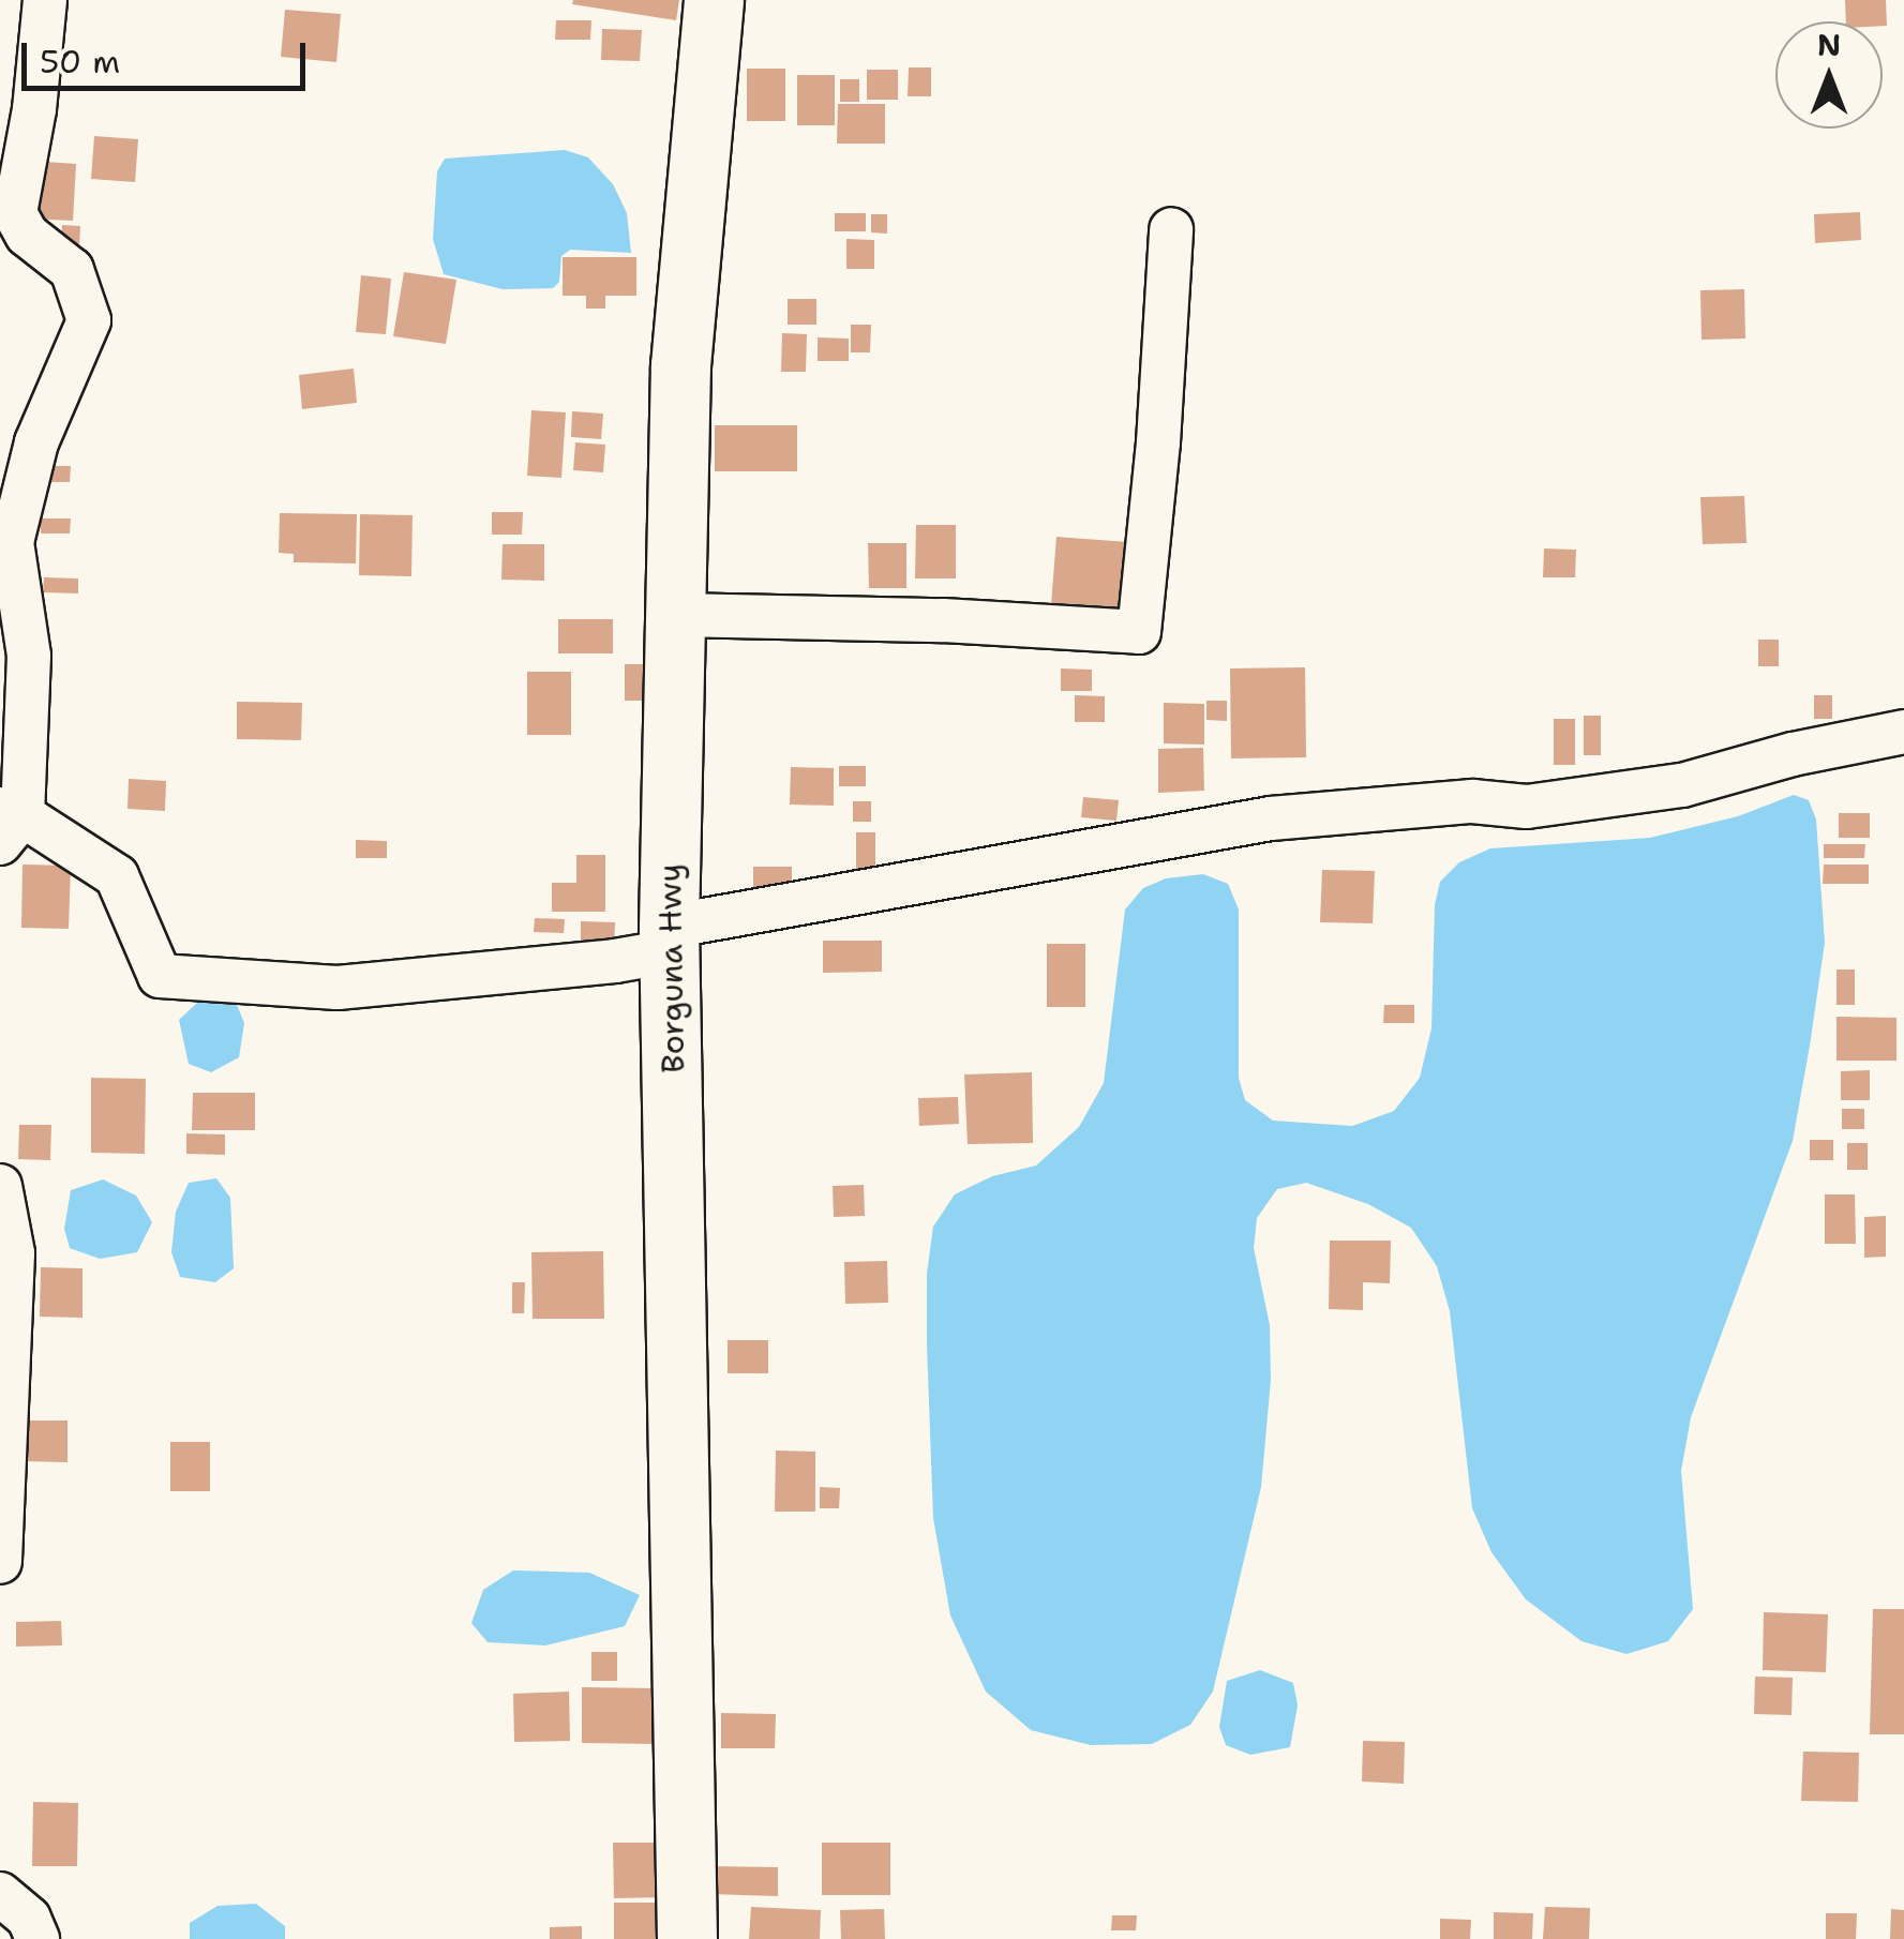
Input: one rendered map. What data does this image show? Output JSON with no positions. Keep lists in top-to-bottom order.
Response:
{
  "streets": {
    "street": ["Borguna Hwy"]
  },
  "scale_bar": "50 m",
  "north": "top"
}
